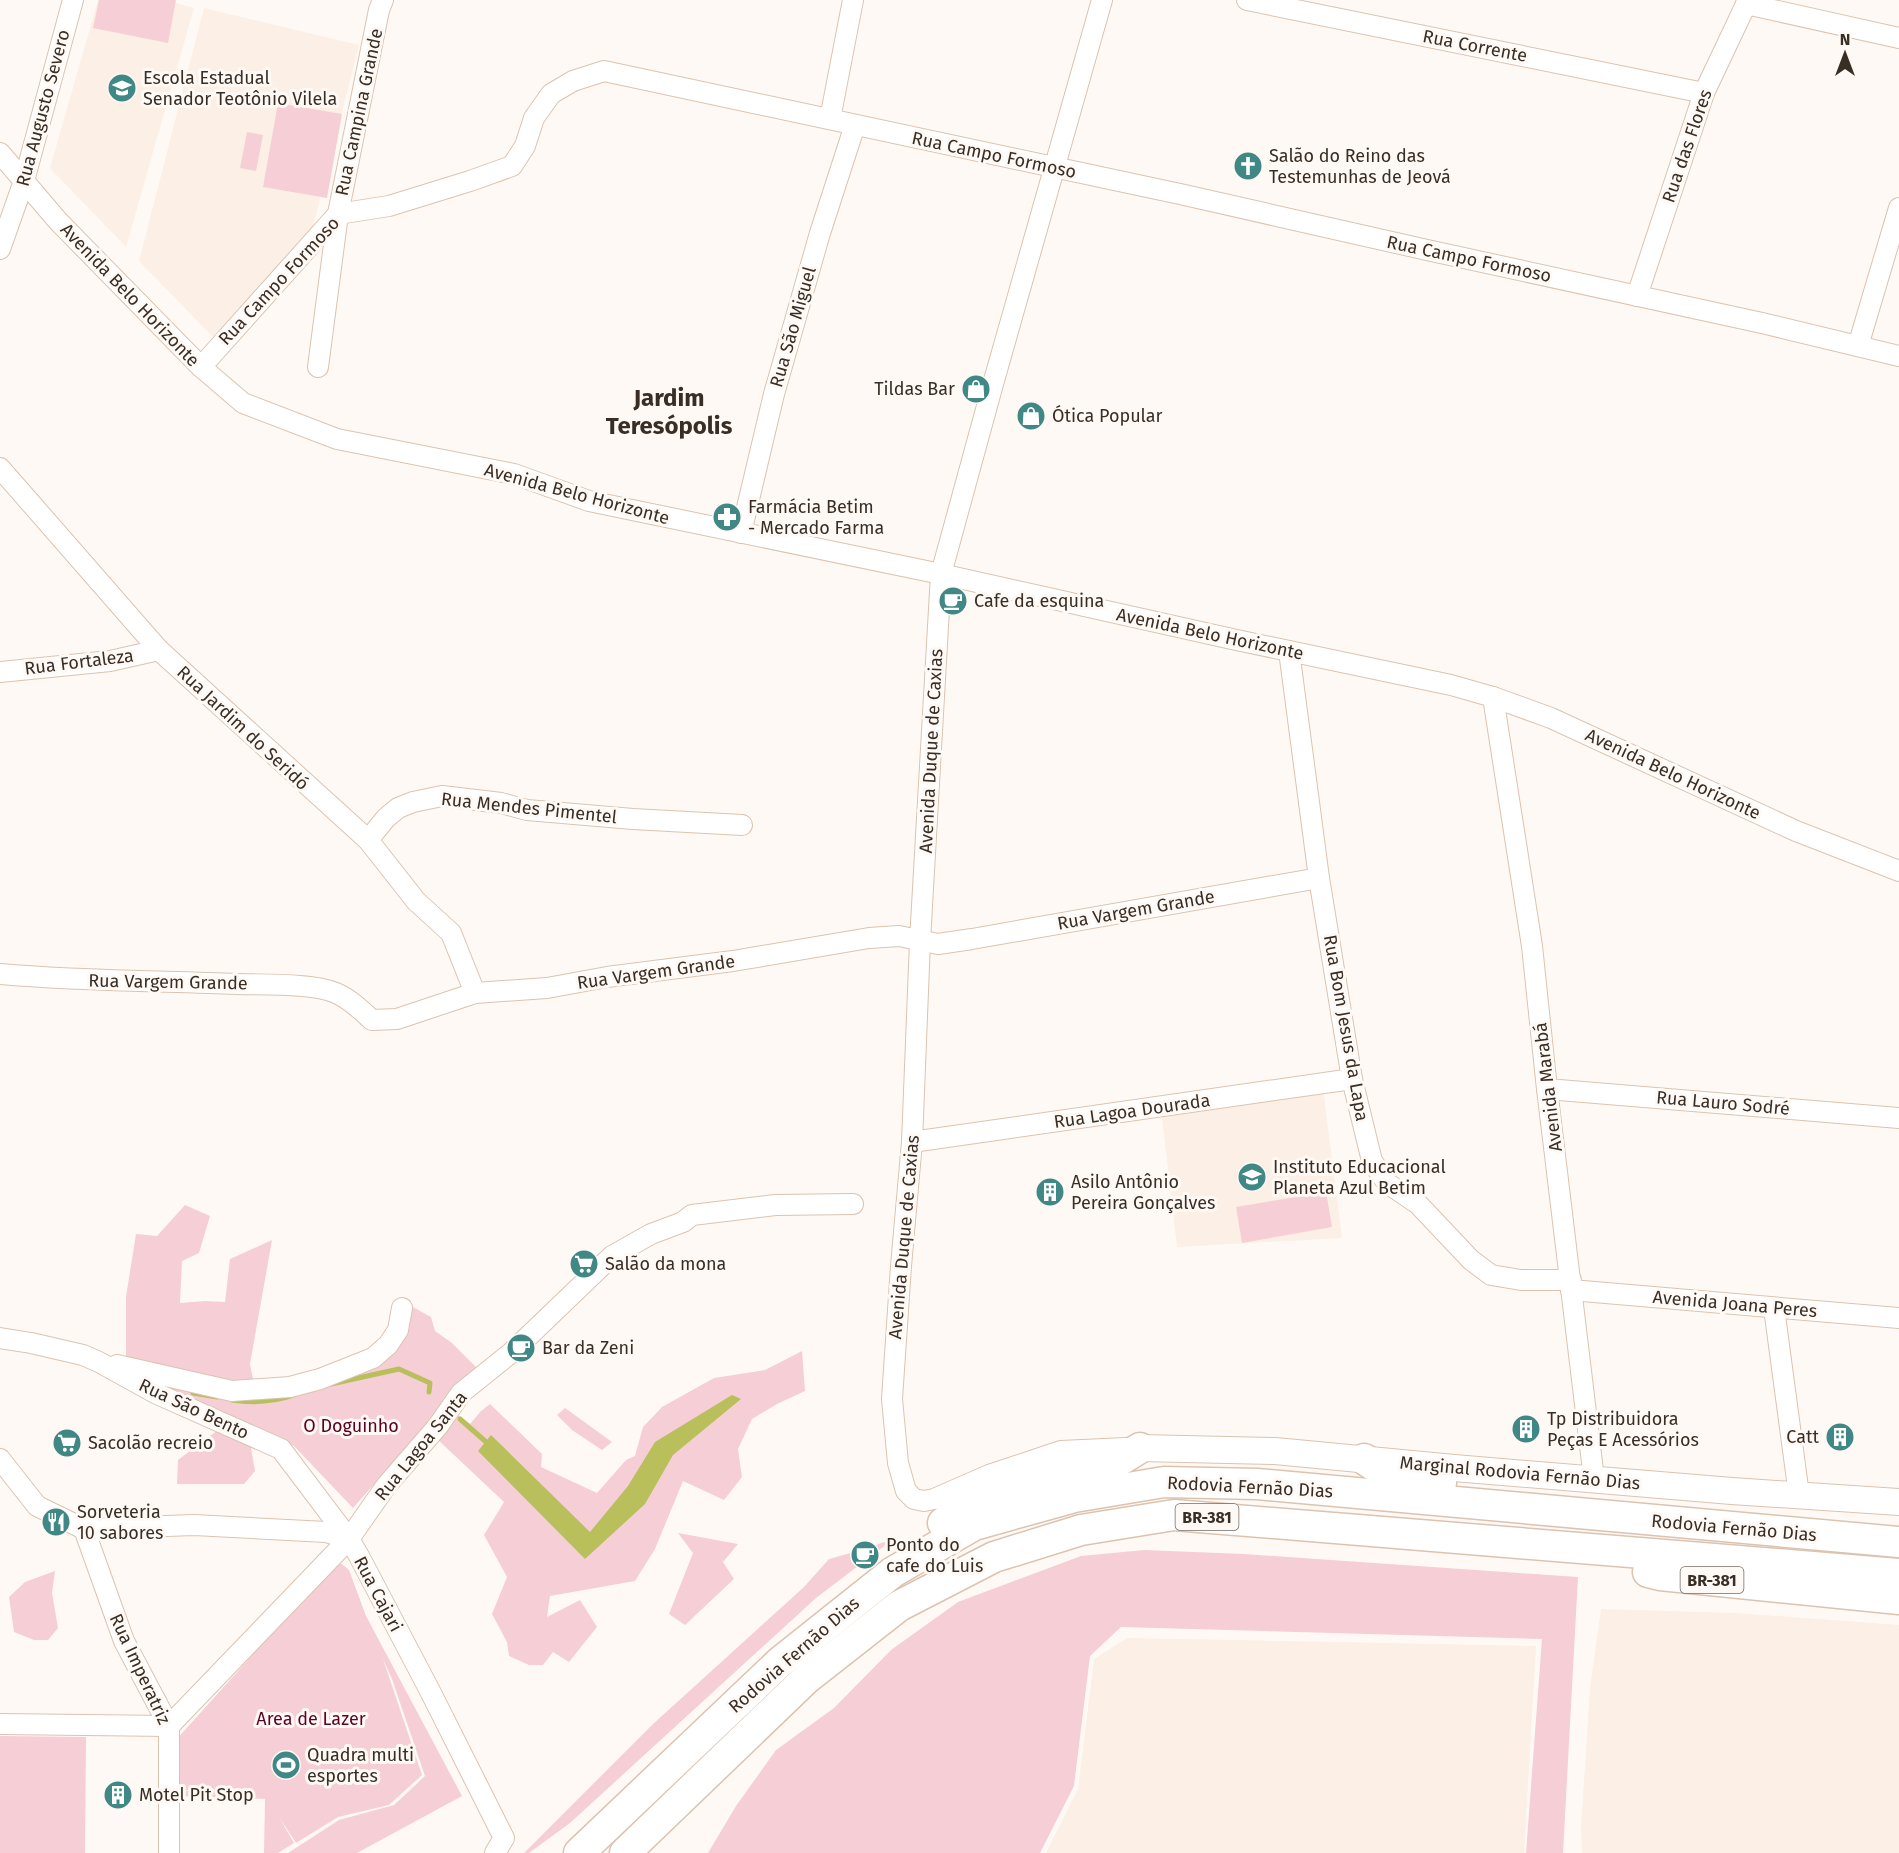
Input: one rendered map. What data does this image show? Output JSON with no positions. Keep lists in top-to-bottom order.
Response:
{
  "streets": {
    "highway": ["Rodovia Fernão Dias", "BR-381"],
    "main road": ["Marginal Rodovia Fernão Dias"],
    "street": [
      "Rua Corrente",
      "Rua Augusto Severo",
      "Rua Campina Grande",
      "Rua das Flores",
      "Rua Campo Formoso",
      "Avenida Belo Horizonte",
      "Rua São Miguel",
      "Rua Fortaleza",
      "Rua Jardim do Seridó",
      "Avenida Duque de Caxias",
      "Rua Mendes Pimentel",
      "Rua Vargem Grande",
      "Rua Bom Jesus da Lapa",
      "Avenida Marabá",
      "Rua Lauro Sodré",
      "Rua Lagoa Dourada",
      "Avenida Joana Peres",
      "Rua São Bento",
      "Rua Lagoa Santa",
      "Rua Cajari",
      "Rua Imperatriz"
    ]
  },
  "crossings": [
    ["Rua Corrente", "Rua das Flores"],
    ["Rua Augusto Severo", "Avenida Belo Horizonte"],
    ["Rua Campina Grande", "Rua Campo Formoso"],
    ["Rua das Flores", "Rua Campo Formoso"],
    ["Rua Campo Formoso", "Avenida Belo Horizonte"],
    ["Rua Campo Formoso", "Rua São Miguel"],
    ["Rua Campo Formoso", "Avenida Duque de Caxias"],
    ["Avenida Belo Horizonte", "Rua São Miguel"],
    ["Avenida Belo Horizonte", "Avenida Duque de Caxias"],
    ["Avenida Belo Horizonte", "Rua Bom Jesus da Lapa"],
    ["Avenida Belo Horizonte", "Avenida Marabá"],
    ["Rua Fortaleza", "Rua Jardim do Seridó"],
    ["Rua Jardim do Seridó", "Rua Mendes Pimentel"],
    ["Rua Jardim do Seridó", "Rua Vargem Grande"],
    ["Avenida Duque de Caxias", "Rua Vargem Grande"],
    ["Avenida Duque de Caxias", "Rua Lagoa Dourada"],
    ["Avenida Duque de Caxias", "Marginal Rodovia Fernão Dias"],
    ["Rua Vargem Grande", "Rua Bom Jesus da Lapa"],
    ["Rua Bom Jesus da Lapa", "Avenida Marabá"],
    ["Rua Bom Jesus da Lapa", "Rua Lagoa Dourada"],
    ["Rua Bom Jesus da Lapa", "Avenida Joana Peres"],
    ["Avenida Marabá", "Rua Lauro Sodré"],
    ["Avenida Marabá", "Avenida Joana Peres"],
    ["Avenida Marabá", "Marginal Rodovia Fernão Dias"],
    ["Rua São Bento", "Rua Lagoa Santa"],
    ["Rua São Bento", "Rua Cajari"],
    ["Rua Lagoa Santa", "Rua Cajari"],
    ["Rua Lagoa Santa", "Rua Imperatriz"],
    ["Marginal Rodovia Fernão Dias", "BR-381"],
    ["Rodovia Fernão Dias", "BR-381"],
    ["Rua Cajari", "Rua Imperatriz"]
  ],
  "districts": ["Jardim Teresópolis"],
  "parks": ["O Doguinho", "Area de Lazer"],
  "places": {
    "school or university": ["Escola Estadual Senador Teotônio Vilela", "Instituto Educacional Planeta Azul Betim"],
    "church": ["Salão do Reino das Testemunhas de Jeová"],
    "shop": ["Tildas Bar", "Ótica Popular"],
    "pharmacy": ["Farmácia Betim - Mercado Farma"],
    "cafe": ["Cafe da esquina", "Bar da Zeni", "Ponto do cafe do Luis"],
    "building": [
      "Asilo Antônio Pereira Gonçalves",
      "Tp Distribuidora Peças E Acessórios",
      "Catt",
      "Motel Pit Stop"
    ],
    "supermarket": ["Salão da mona", "Sacolão recreio"],
    "restaurant": ["Sorveteria 10 sabores"],
    "sports": ["Quadra multi esportes"]
  },
  "north": "top"
}
